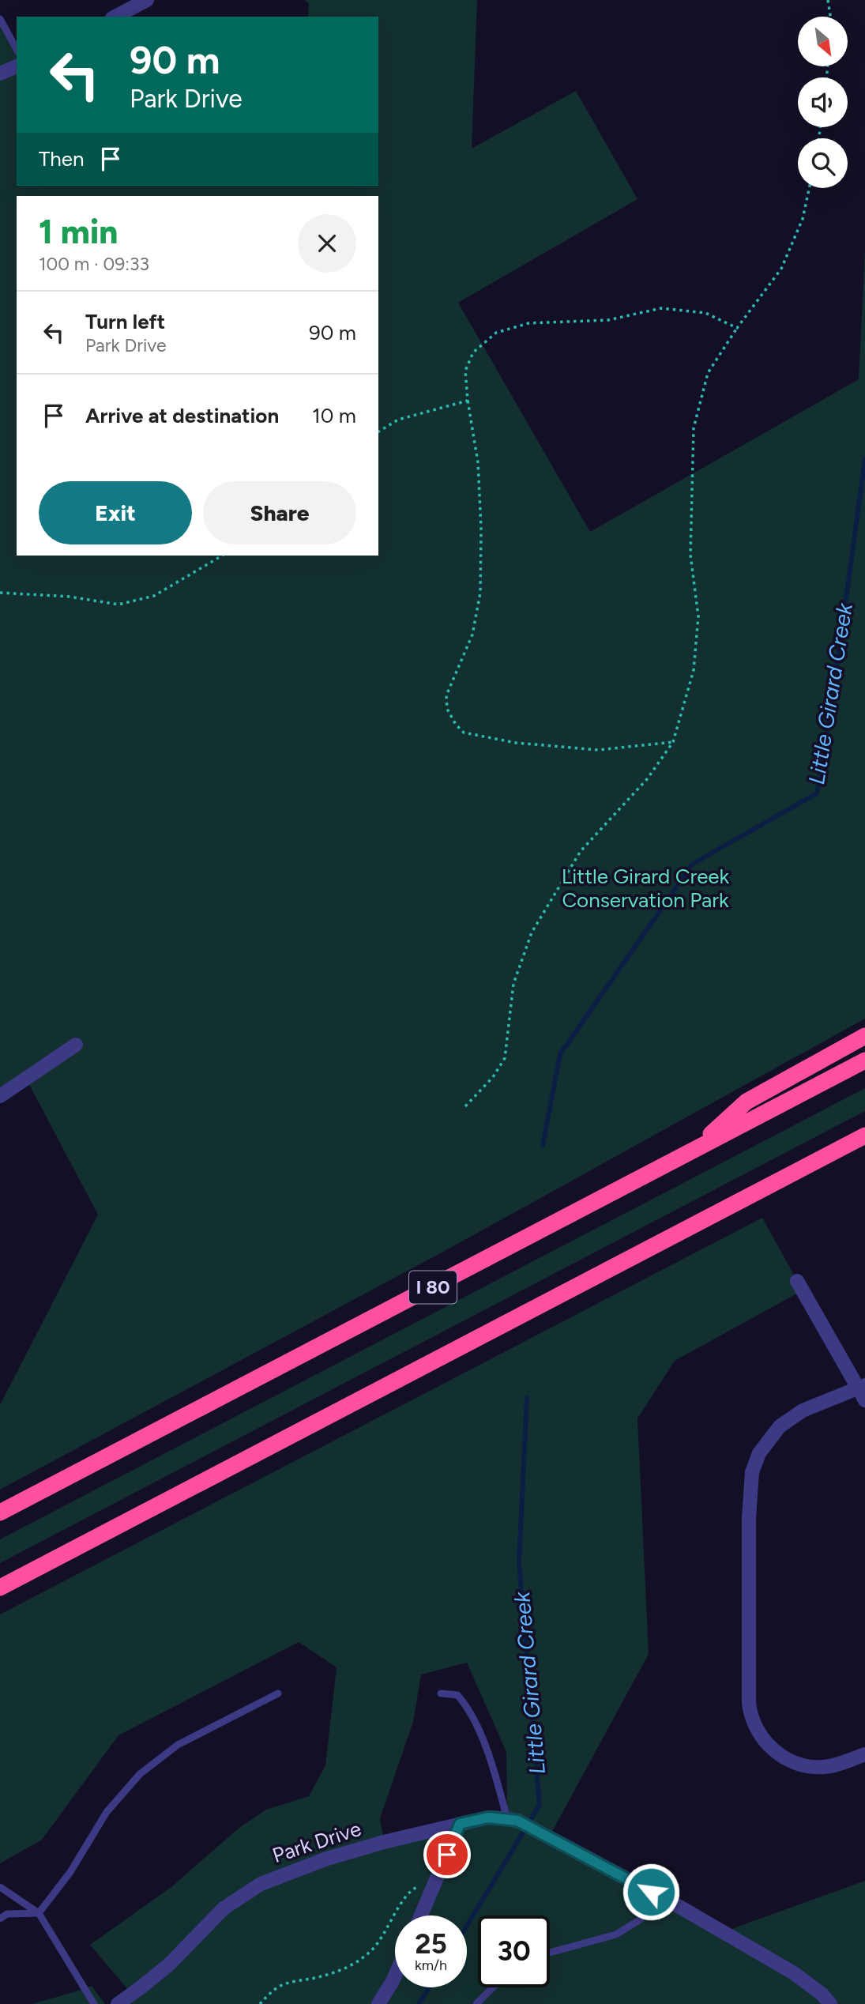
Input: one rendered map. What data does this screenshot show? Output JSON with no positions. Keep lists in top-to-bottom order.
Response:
{
  "streets": {
    "highway": ["I 80"],
    "street": ["Park Drive"]
  },
  "water": ["Little Girard Creek"],
  "parks": ["Little Girard Creek Conservation Park"],
  "north": "bottom right",
  "page": {
    "turn": ["90 m", "Park Drive"],
    "then": "Then",
    "heading": ["1 min", "100 m · 09:33"],
    "list": [
      {
        "name": "Turn left",
        "note": "Park Drive",
        "value": "90 m"
      },
      {
        "name": "Arrive at destination",
        "value": "10 m"
      }
    ],
    "buttons": ["Exit", "Share"],
    "speed": "25 km/h",
    "limit": "30"
  }
}
